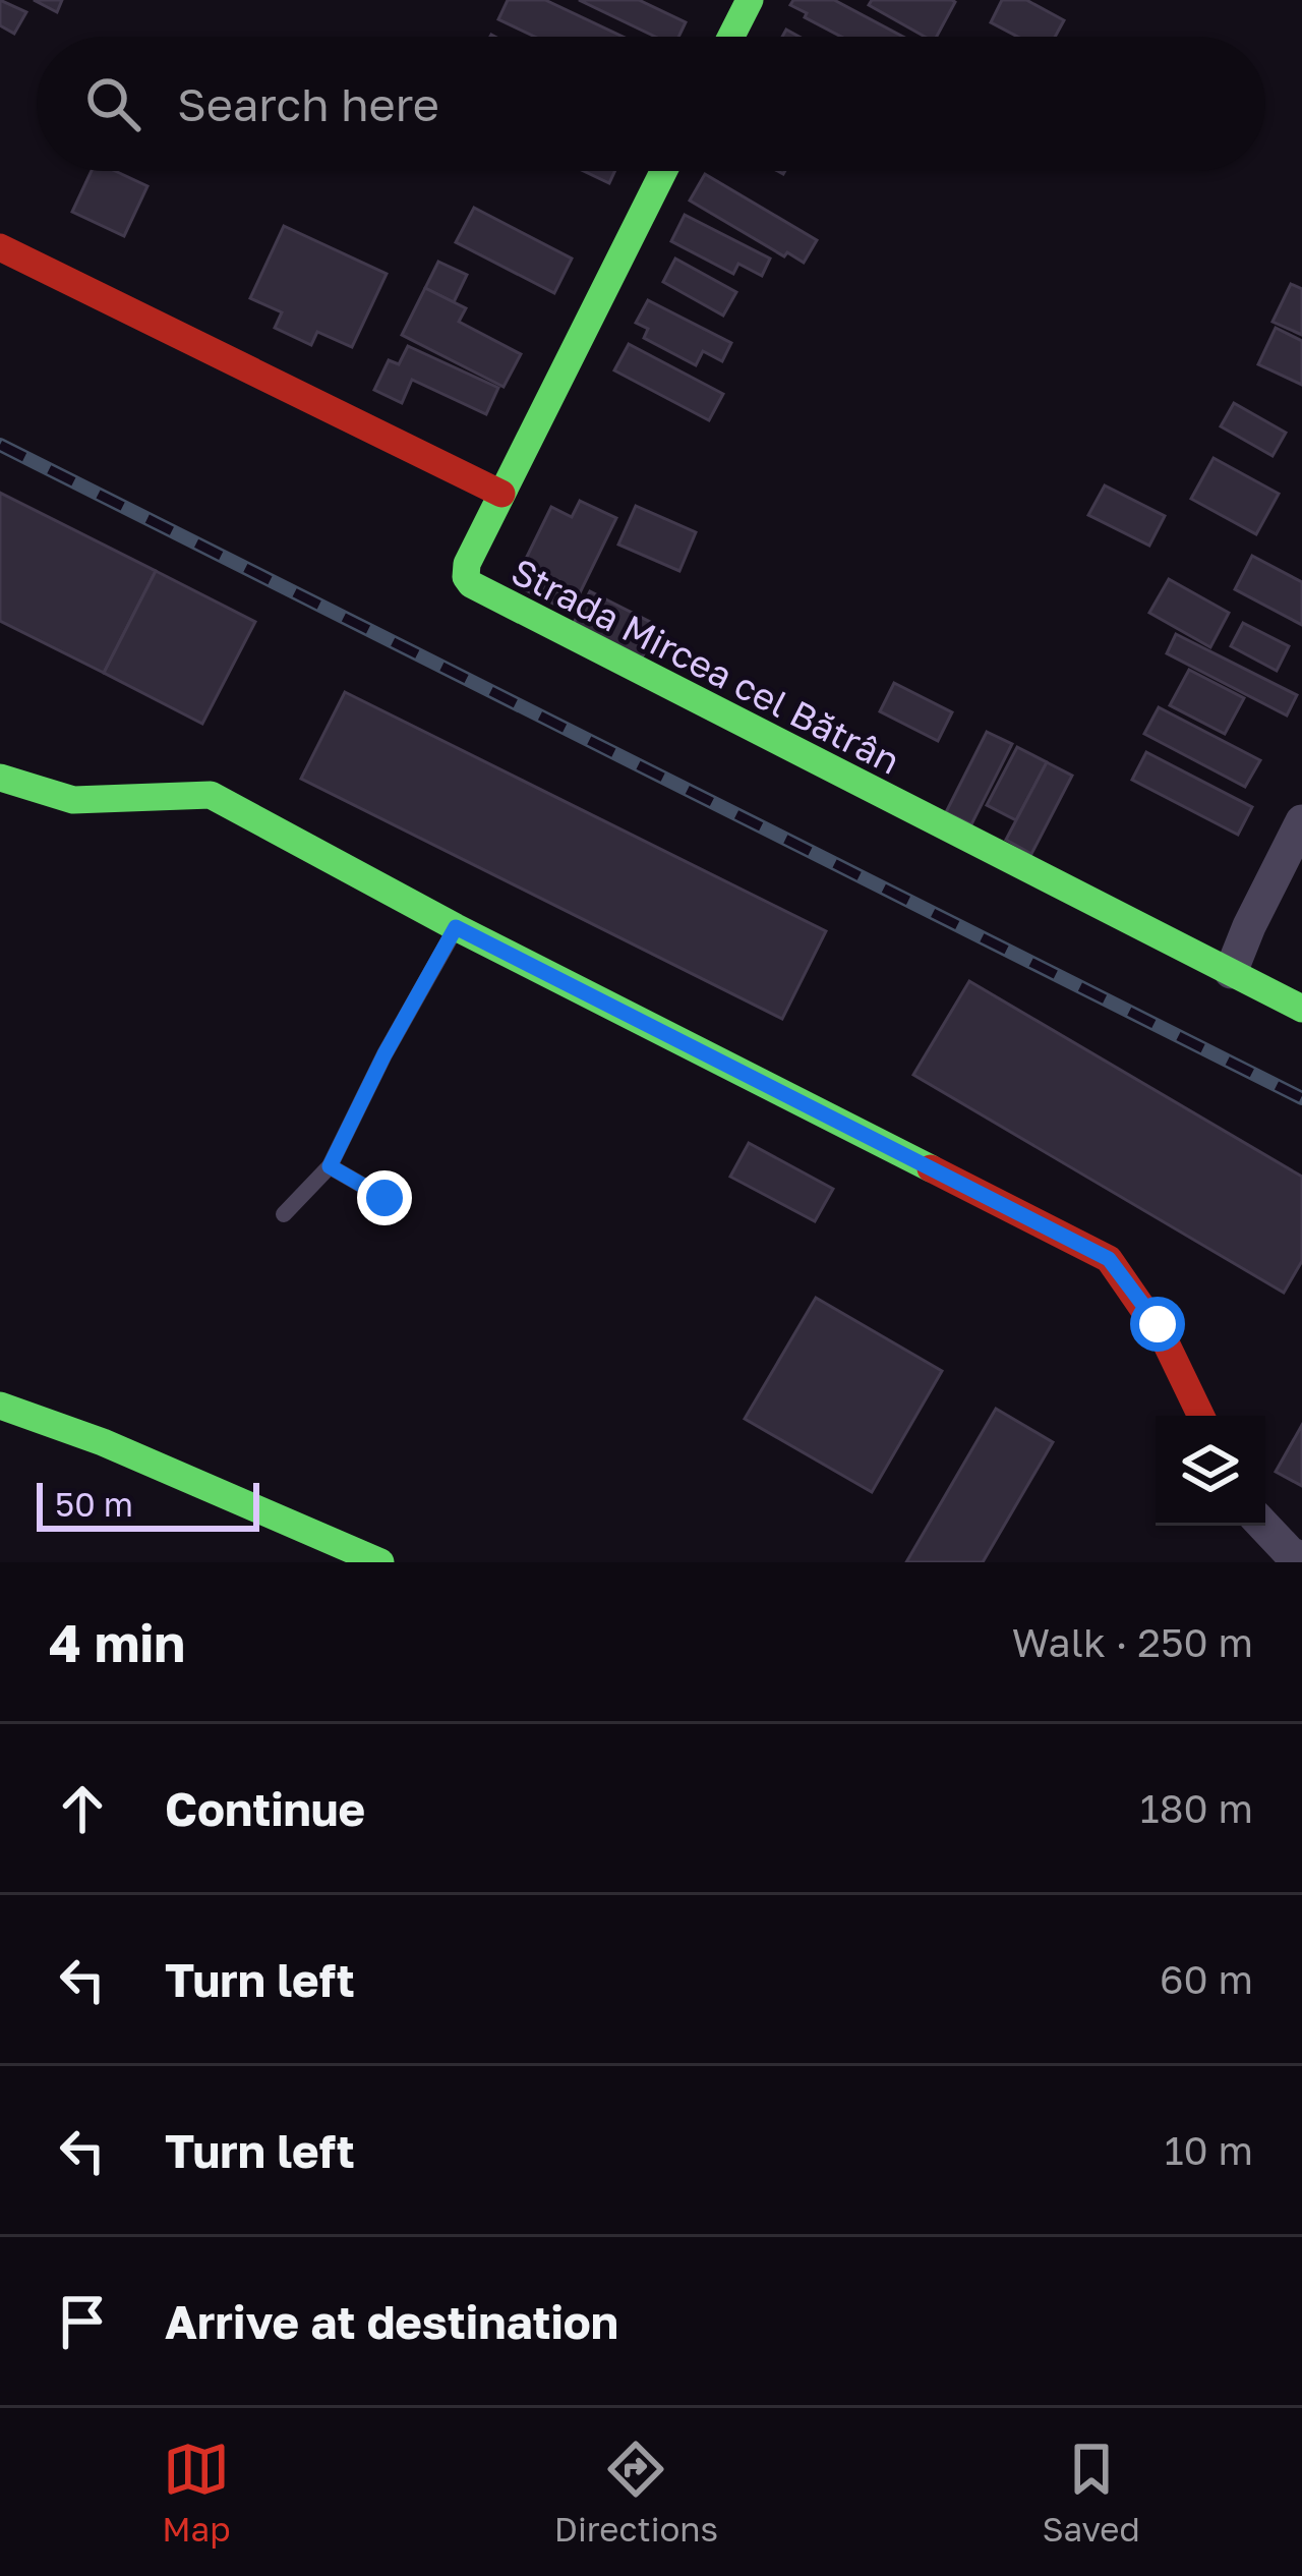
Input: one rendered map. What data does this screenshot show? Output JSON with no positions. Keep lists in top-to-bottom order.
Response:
{
  "streets": {
    "street": ["Strada Mircea cel Bătrân"]
  },
  "scale_bar": "50 m",
  "page": {
    "search": "Search here",
    "scale": "50 m",
    "heading": ["4 min", "Walk · 250 m"],
    "list": [
      ["Continue", "180 m"],
      ["Turn left", "60 m"],
      ["Turn left", "10 m"],
      "Arrive at destination"
    ],
    "nav": ["Map", "Directions", "Saved"]
  }
}
